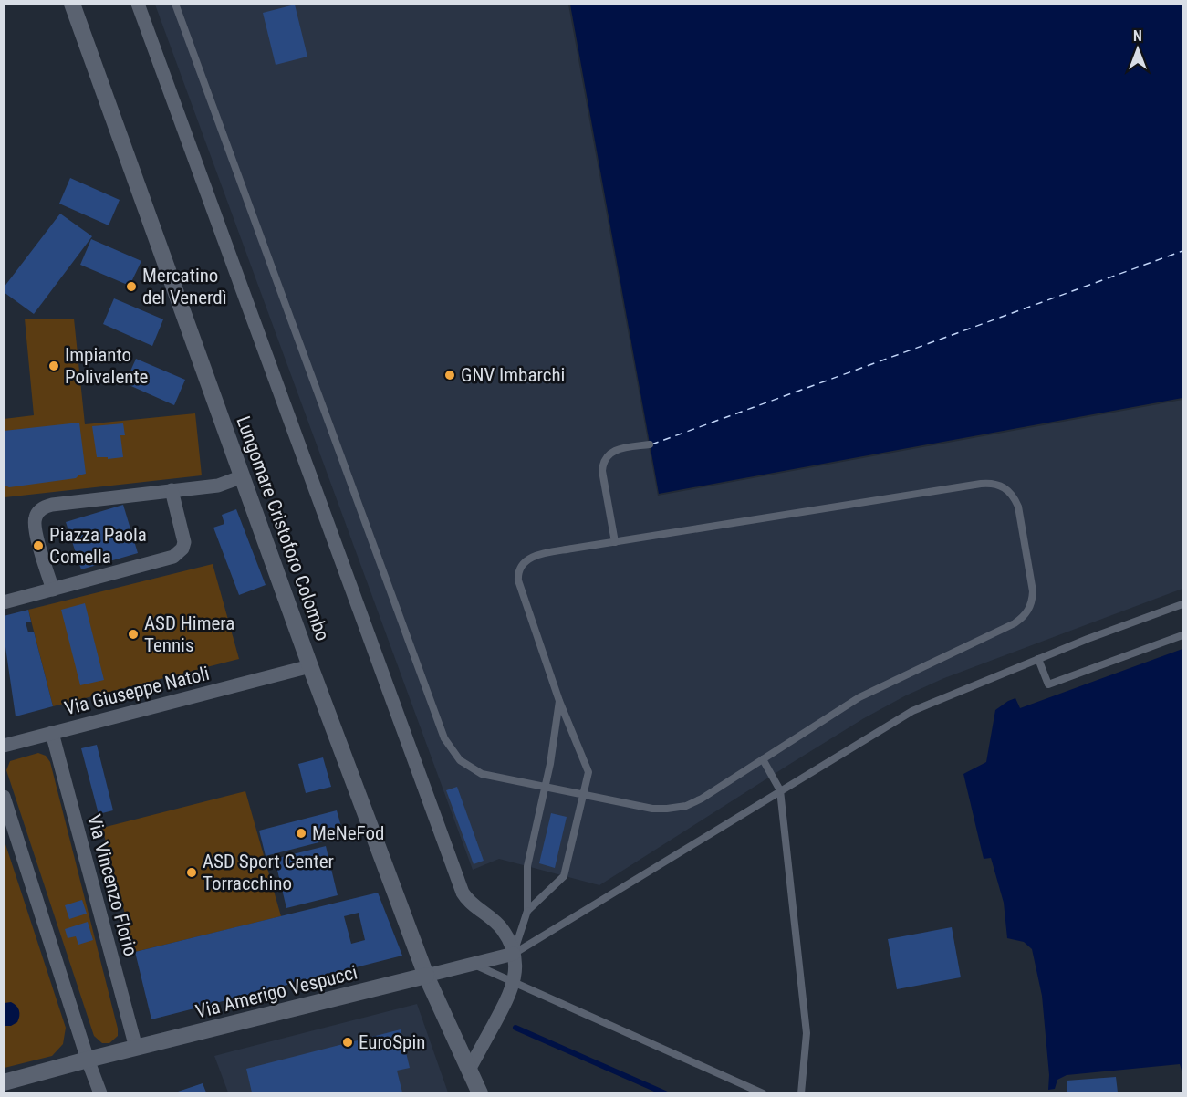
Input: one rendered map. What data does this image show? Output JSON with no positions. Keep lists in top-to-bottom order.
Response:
{
  "streets": {
    "street": [
      "Lungomare Cristoforo Colombo",
      "Via Giuseppe Natoli",
      "Via Vincenzo Florio",
      "Via Amerigo Vespucci"
    ]
  },
  "crossings": [
    ["Lungomare Cristoforo Colombo", "Via Giuseppe Natoli"],
    ["Lungomare Cristoforo Colombo", "Via Amerigo Vespucci"],
    ["Via Giuseppe Natoli", "Via Vincenzo Florio"],
    ["Via Vincenzo Florio", "Via Amerigo Vespucci"]
  ],
  "places": [
    "Mercatino del Venerdì",
    "Impianto Polivalente",
    "GNV Imbarchi",
    "Piazza Paola Comella",
    "ASD Himera Tennis",
    "MeNeFod",
    "ASD Sport Center Torracchino",
    "EuroSpin"
  ],
  "north": "top"
}
